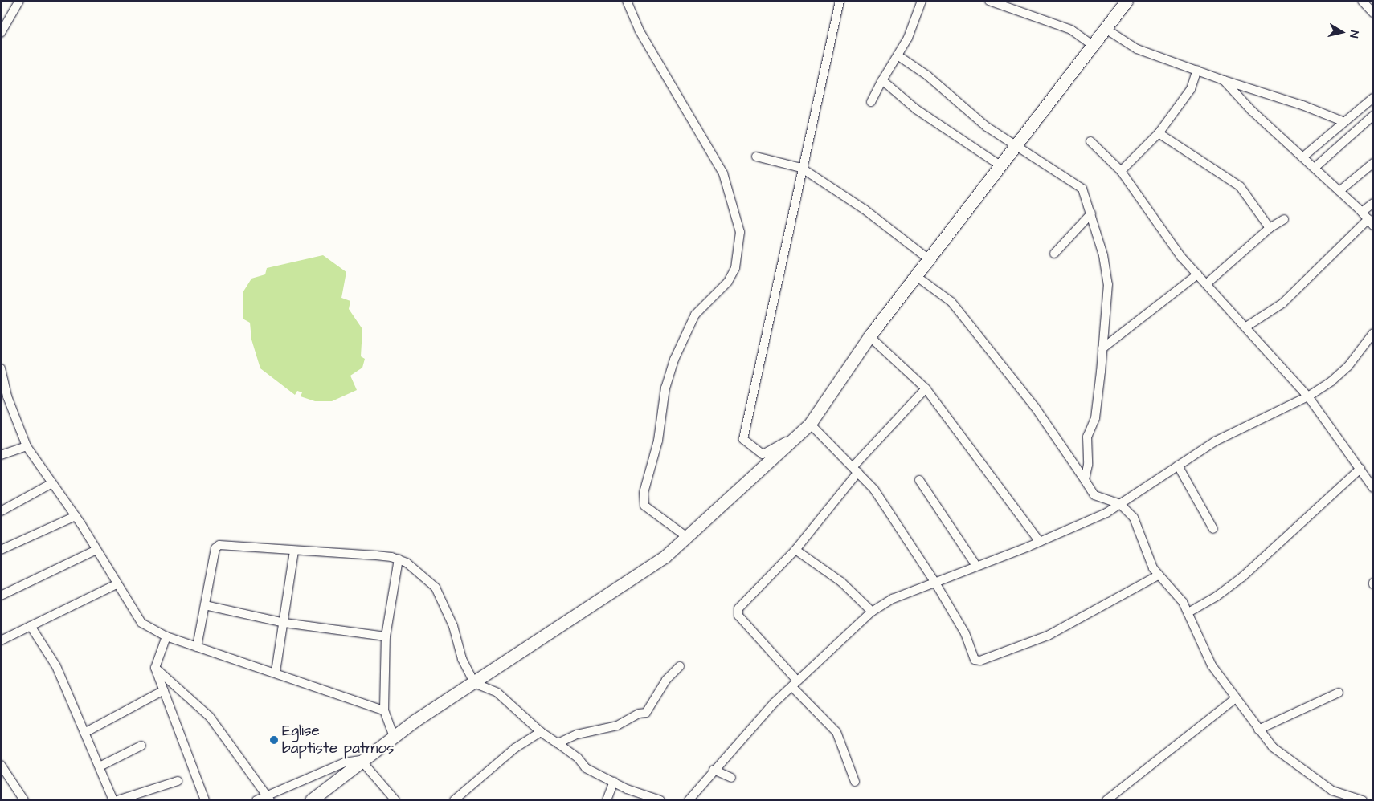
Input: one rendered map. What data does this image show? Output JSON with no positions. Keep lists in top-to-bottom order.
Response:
{
  "places": ["Eglise baptiste patmos"],
  "north": "right"
}
